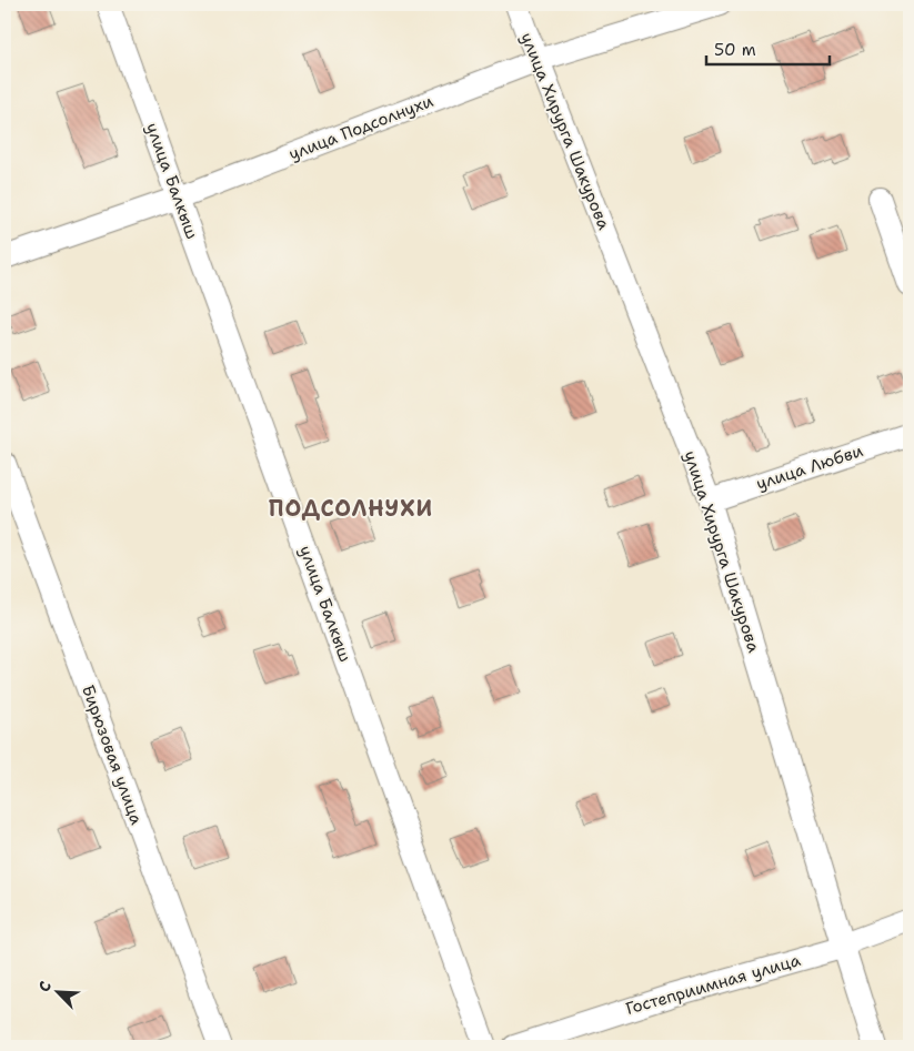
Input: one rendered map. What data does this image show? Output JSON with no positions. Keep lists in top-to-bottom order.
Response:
{
  "streets": {
    "street": [
      "улица Подсолнухи",
      "улица Хирурга Шакурова",
      "улица Балкыш",
      "улица Любви",
      "Бирюзовая улица",
      "Гостеприимная улица"
    ]
  },
  "crossings": [
    ["улица Подсолнухи", "улица Хирурга Шакурова"],
    ["улица Подсолнухи", "улица Балкыш"],
    ["улица Хирурга Шакурова", "улица Любви"],
    ["улица Хирурга Шакурова", "Гостеприимная улица"]
  ],
  "districts": ["ПОДСОЛНУХИ"],
  "scale_bar": "50 m",
  "north": "top left"
}
